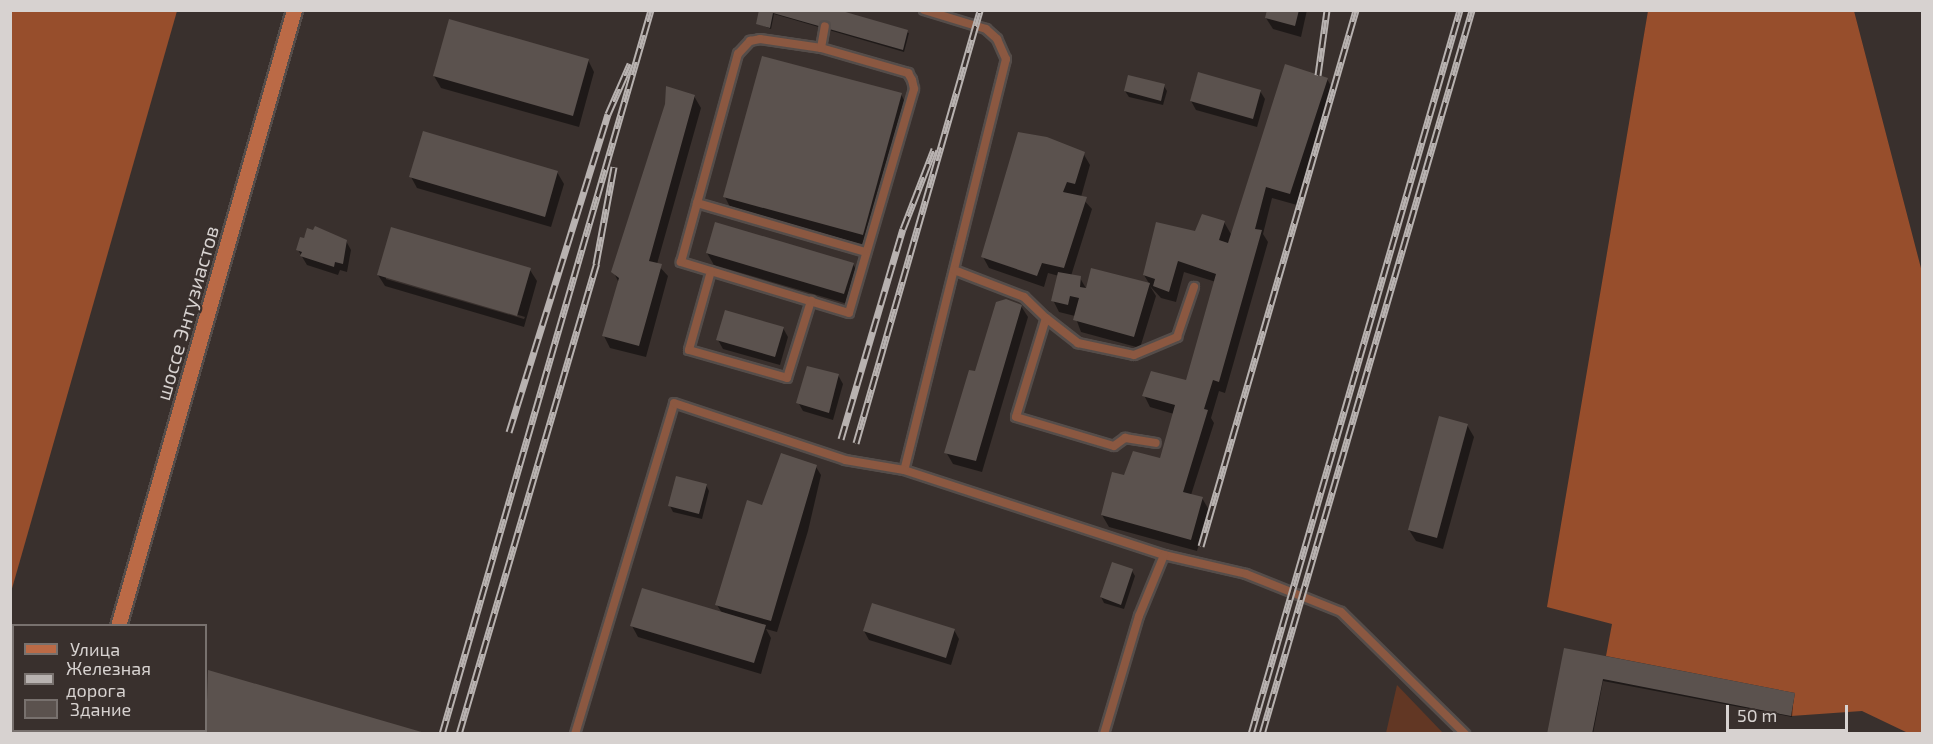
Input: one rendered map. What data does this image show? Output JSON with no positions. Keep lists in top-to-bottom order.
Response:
{
  "streets": {
    "main road": ["шоссе Энтузиастов"]
  },
  "legend": ["Улица", "Железная дорога", "Здание"],
  "scale_bar": "50 m"
}
